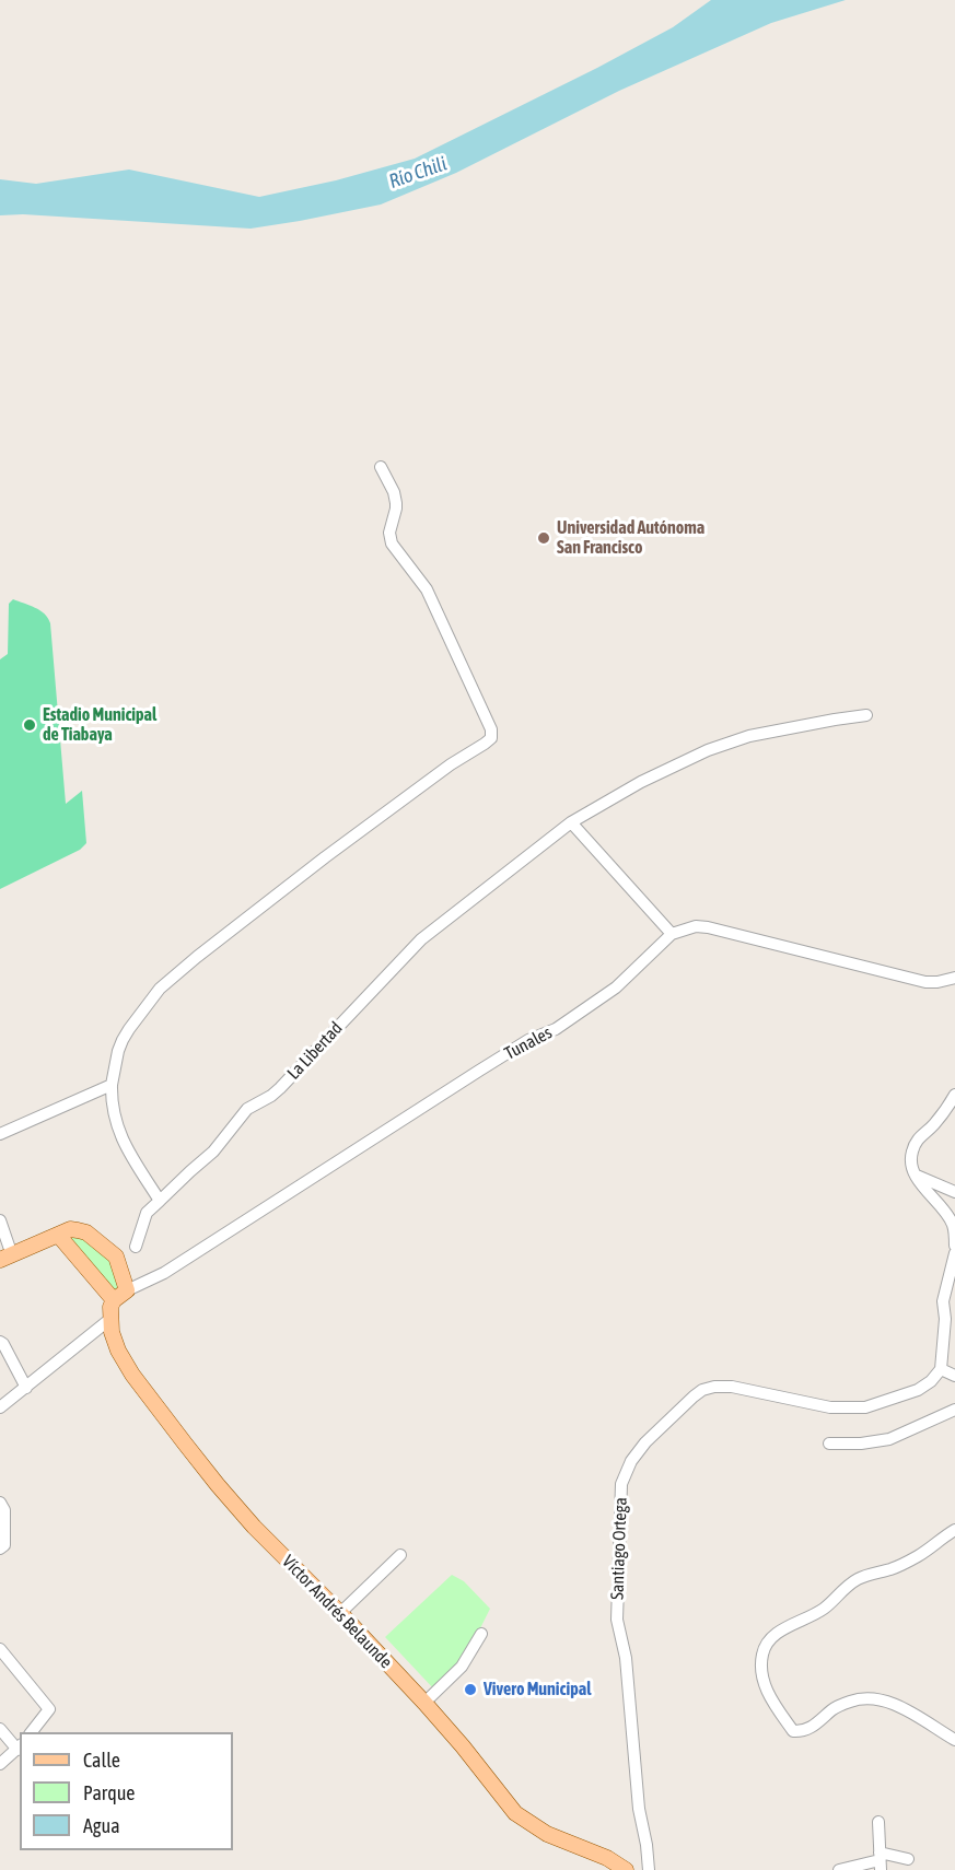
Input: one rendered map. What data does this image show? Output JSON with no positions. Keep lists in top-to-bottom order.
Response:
{
  "streets": {
    "main road": ["Víctor Andrés Belaunde"],
    "street": ["Tunales", "La Libertad", "Santiago Ortega"]
  },
  "water": ["Río Chili"],
  "places": ["Universidad Autónoma San Francisco", "Estadio Municipal de Tiabaya", "Vivero Municipal"],
  "legend": ["Calle", "Parque", "Agua"]
}
